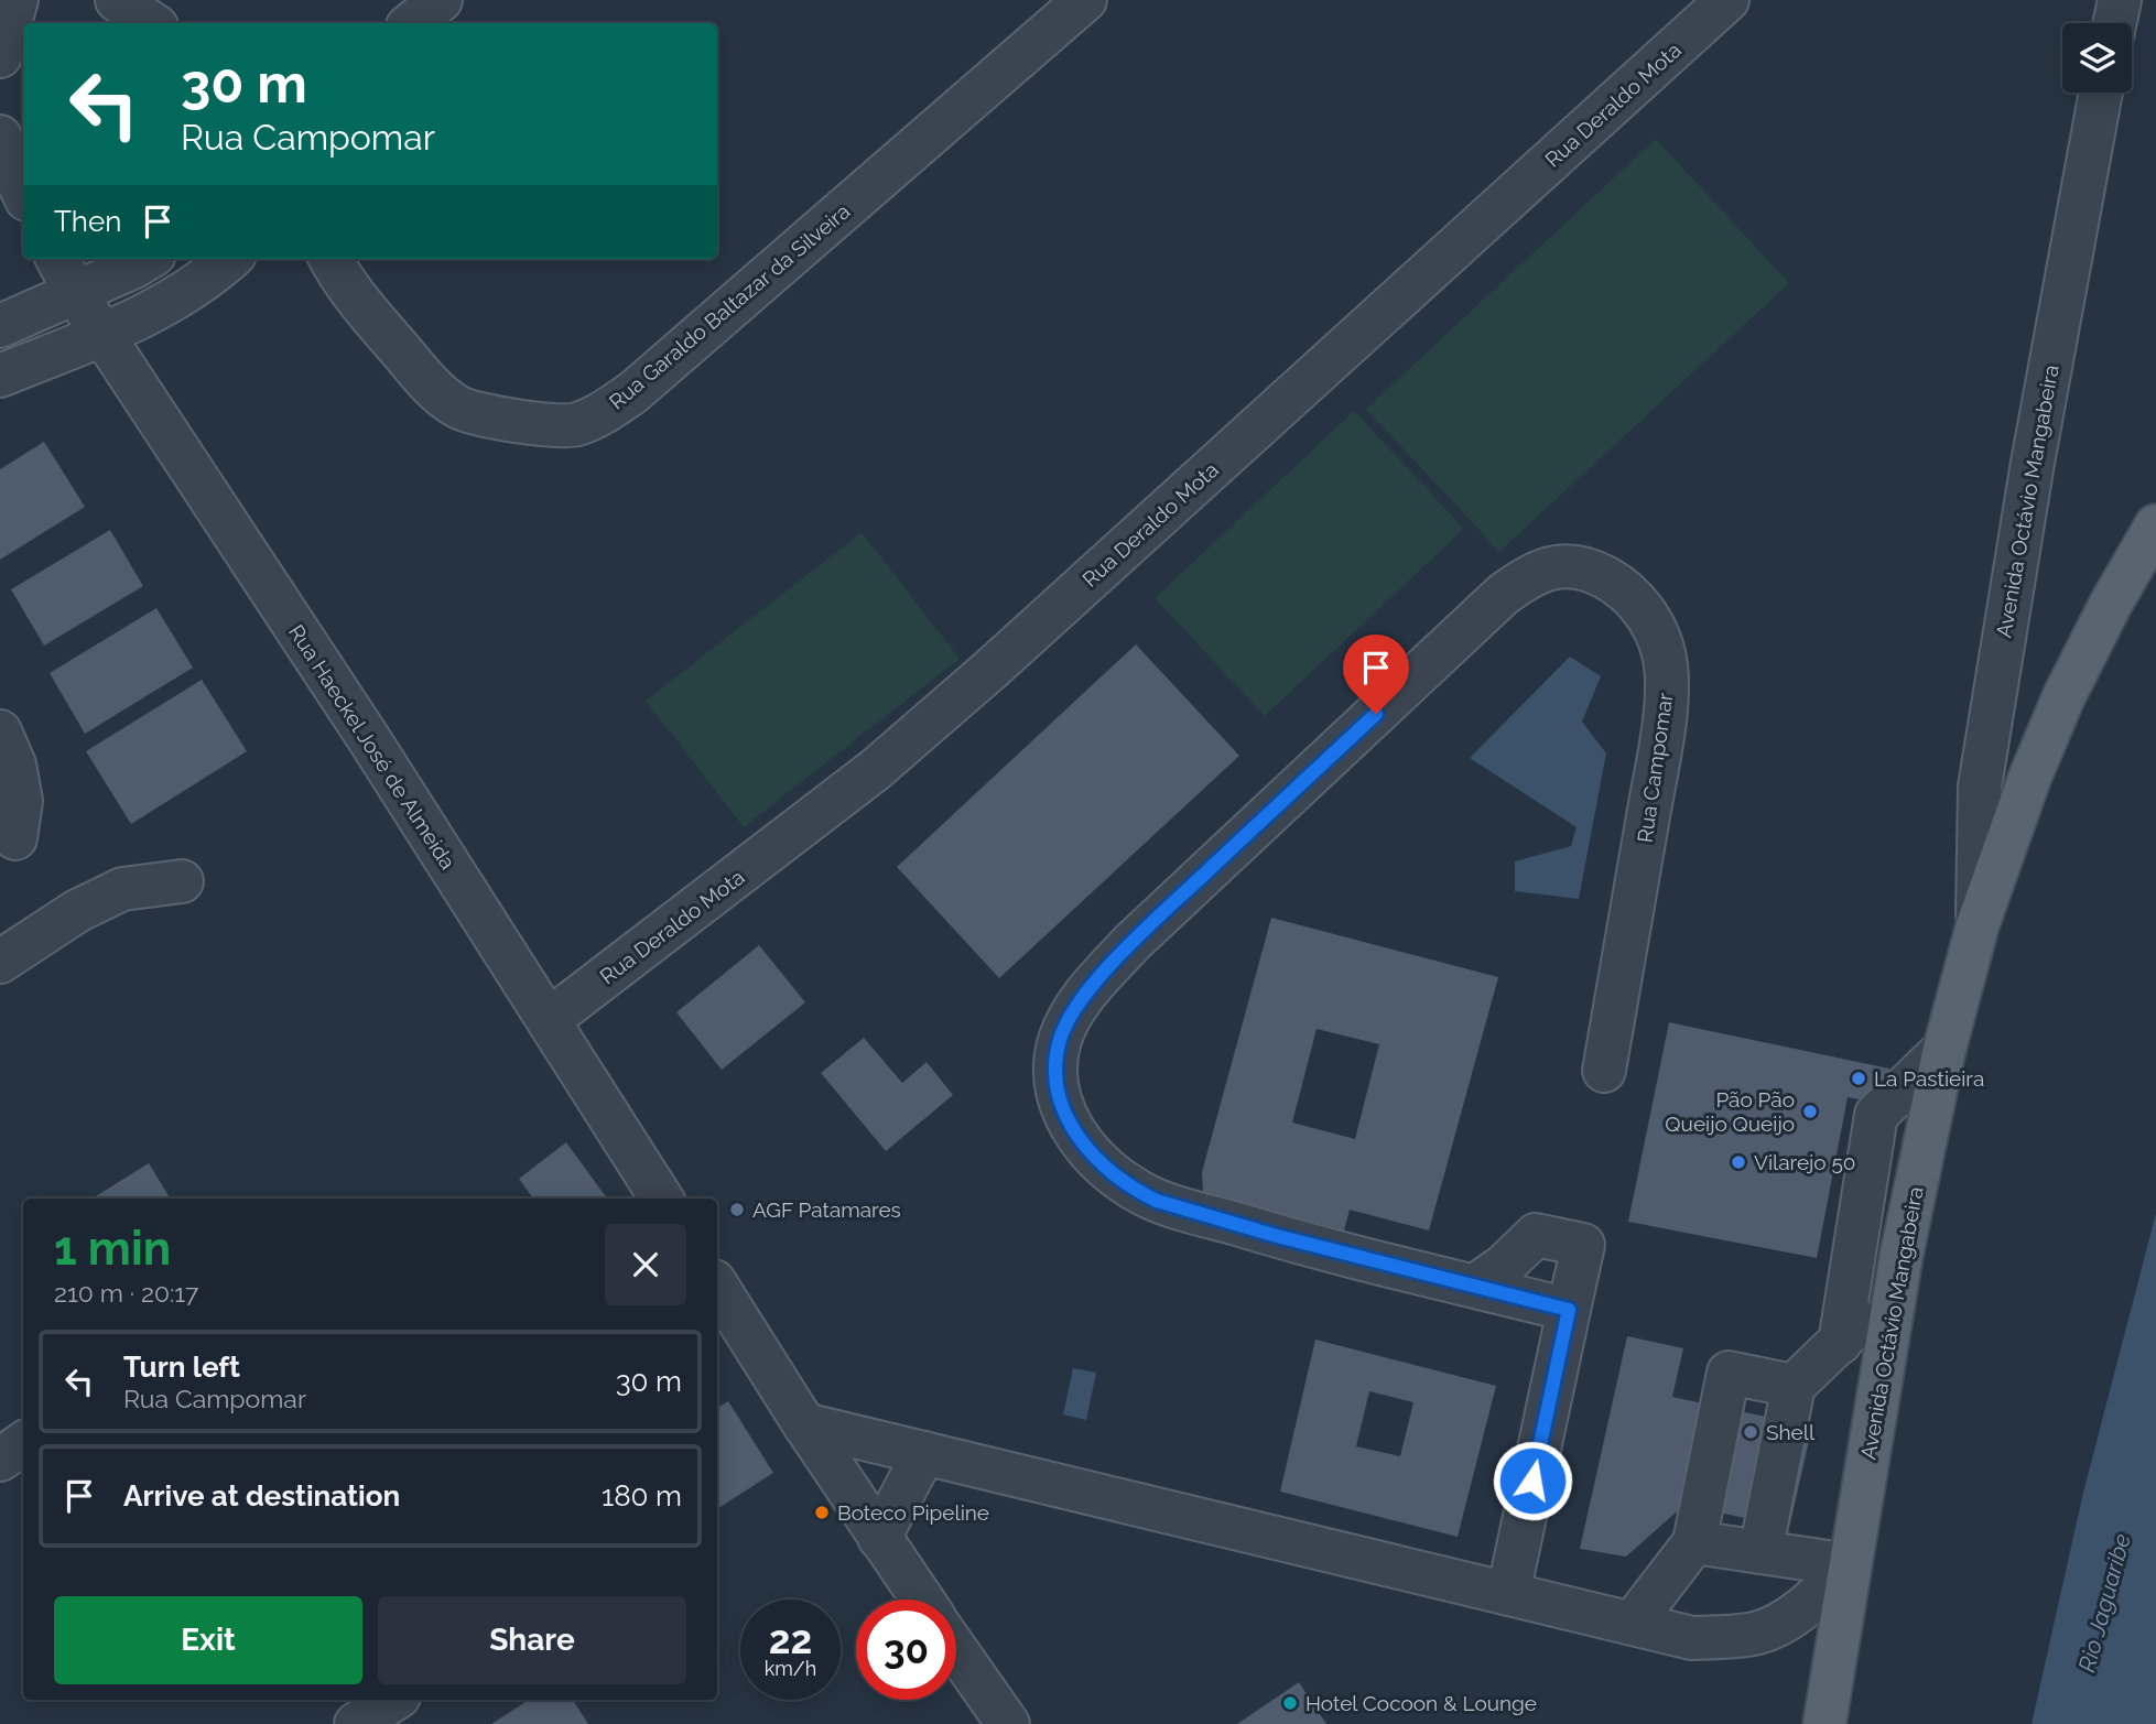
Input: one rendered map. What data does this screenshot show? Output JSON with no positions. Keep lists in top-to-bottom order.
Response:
{
  "streets": {
    "main road": ["Avenida Octávio Mangabeira"],
    "street": [
      "Rua Deraldo Mota",
      "Rua Garaldo Baltazar da Silveira",
      "Rua Haeckel José de Almeida",
      "Rua Campomar"
    ]
  },
  "crossings": [
    ["Rua Deraldo Mota", "Rua Haeckel José de Almeida"]
  ],
  "water": ["Rio Jaguaribe"],
  "places": [
    "La Pastieira",
    "Pão Pão Queijo Queijo",
    "Vilarejo 50",
    "AGF Patamares",
    "Shell",
    "Boteco Pipeline",
    "Hotel Cocoon & Lounge"
  ],
  "page": {
    "turn": ["30 m", "Rua Campomar"],
    "then": "Then",
    "heading": ["1 min", "210 m · 20:17"],
    "list": [
      {
        "name": "Turn left",
        "note": "Rua Campomar",
        "value": "30 m"
      },
      {
        "name": "Arrive at destination",
        "value": "180 m"
      }
    ],
    "buttons": ["Exit", "Share"],
    "speed": "22 km/h",
    "limit": "30"
  }
}
